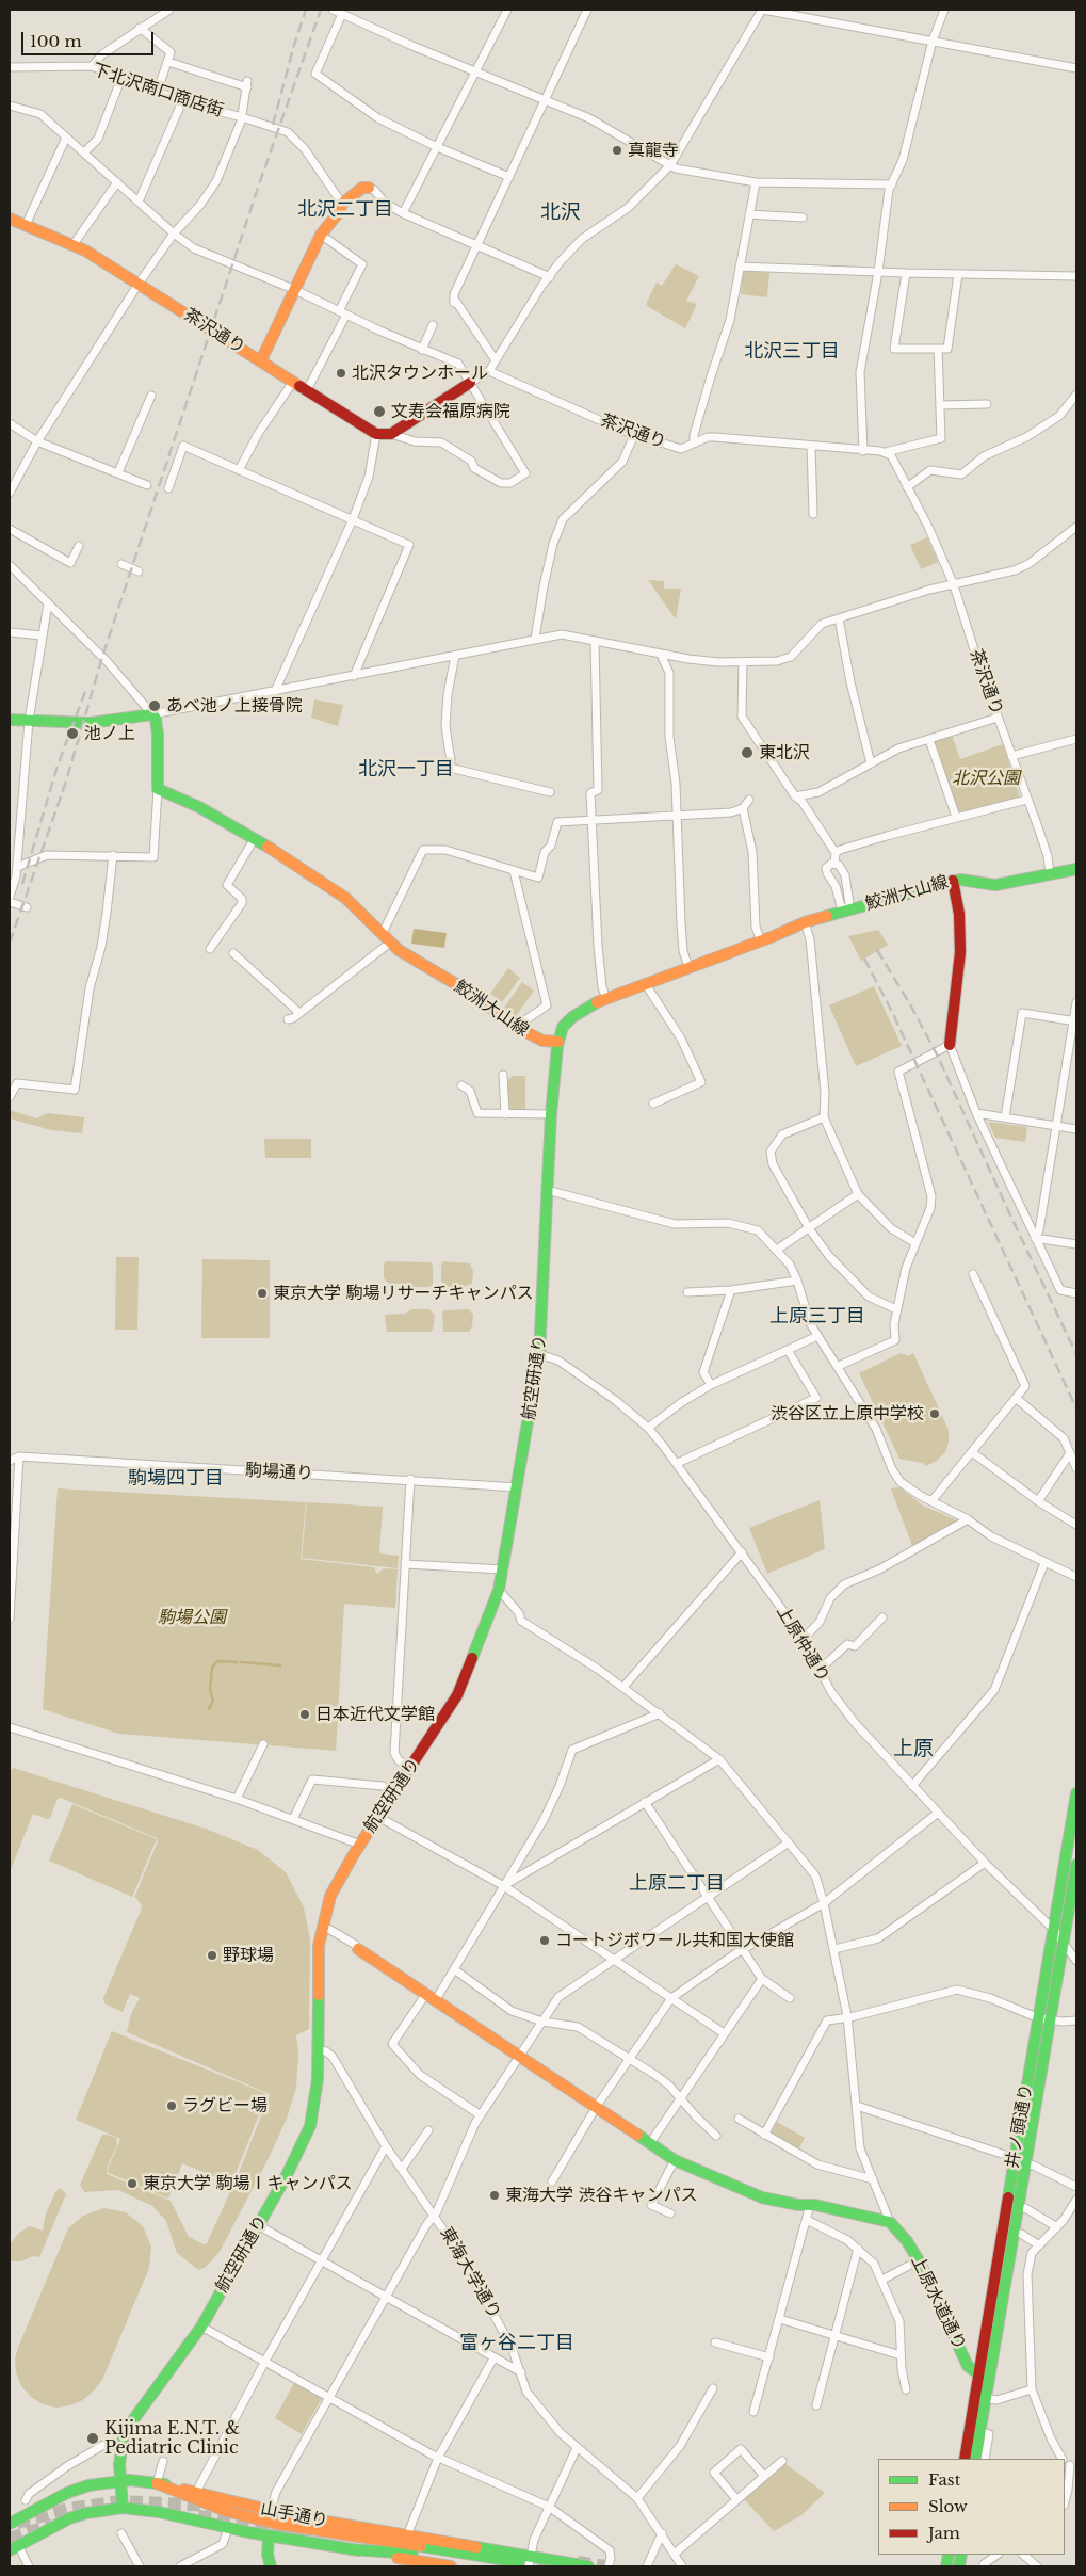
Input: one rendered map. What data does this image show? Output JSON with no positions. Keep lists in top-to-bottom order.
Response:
{
  "streets": {
    "main road": [
      "茶沢通り",
      "鮫洲大山線",
      "航空研通り",
      "井ノ頭通り",
      "上原水道通り",
      "山手通り"
    ],
    "street": [
      "下北沢南口商店街",
      "駒場通り",
      "上原仲通り",
      "東海大学通り"
    ]
  },
  "crossings": [
    ["茶沢通り", "鮫洲大山線"],
    ["鮫洲大山線", "航空研通り"],
    ["航空研通り", "駒場通り"],
    ["航空研通り", "上原仲通り"],
    ["航空研通り", "東海大学通り"],
    ["航空研通り", "山手通り"],
    ["上原仲通り", "井ノ頭通り"],
    ["井ノ頭通り", "上原水道通り"]
  ],
  "districts": [
    "北沢二丁目",
    "北沢",
    "北沢三丁目",
    "北沢一丁目",
    "上原三丁目",
    "駒場四丁目",
    "上原",
    "上原二丁目",
    "富ヶ谷二丁目"
  ],
  "parks": ["北沢公園", "駒場公園"],
  "places": [
    "真龍寺",
    "北沢タウンホール",
    "文寿会福原病院",
    "あべ池ノ上接骨院",
    "池ノ上",
    "東北沢",
    "東京大学 駒場リサーチキャンパス",
    "渋谷区立上原中学校",
    "日本近代文学館",
    "コートジボワール共和国大使館",
    "野球場",
    "ラグビー場",
    "東京大学 駒場Ⅰキャンパス",
    "東海大学 渋谷キャンパス",
    "Kijima E.N.T. & Pediatric Clinic"
  ],
  "legend": ["Fast", "Slow", "Jam"],
  "scale_bar": "100 m"
}
